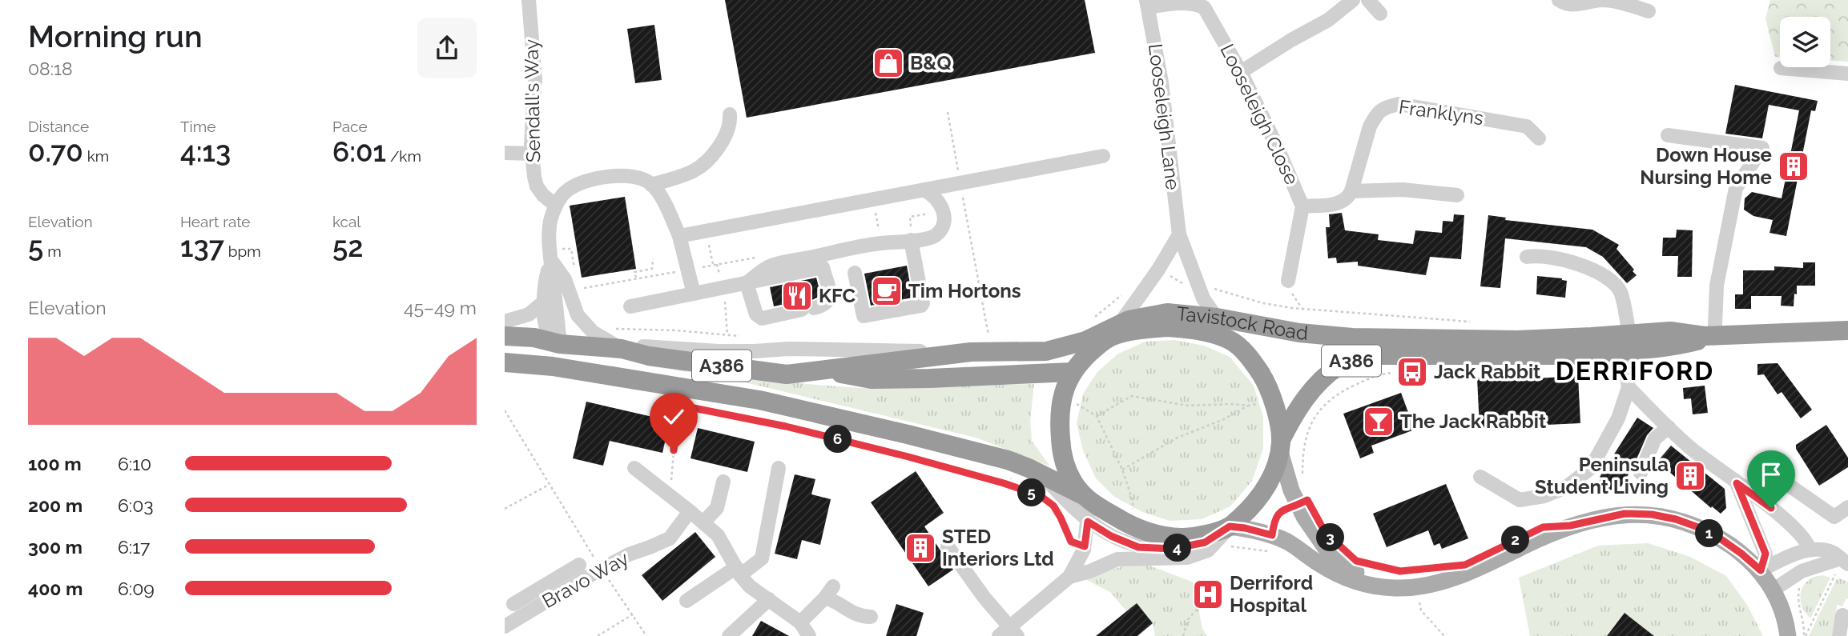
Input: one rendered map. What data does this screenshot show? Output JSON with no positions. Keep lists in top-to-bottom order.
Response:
{
  "streets": {
    "highway": ["Tavistock Road", "A386"],
    "street": [
      "Sendall's Way",
      "Franklyns",
      "Looseleigh Close",
      "Looseleigh Lane",
      "Bravo Way"
    ]
  },
  "crossings": [
    ["Looseleigh Close", "Looseleigh Lane"],
    ["Looseleigh Lane", "Tavistock Road"],
    ["Tavistock Road", "A386"]
  ],
  "districts": ["DERRIFORD"],
  "places": {
    "shop": ["B&Q"],
    "building": ["Down House Nursing Home", "Peninsula Student Living", "STED Interiors Ltd"],
    "cafe": ["Tim Hortons"],
    "restaurant": ["KFC"],
    "bus stop": ["Jack Rabbit"],
    "bar": ["The Jack Rabbit"],
    "hospital": ["Derriford Hospital"]
  },
  "page": {
    "heading": ["Morning run", "08:18"],
    "stats": [
      ["Distance", "0.70 km"],
      ["Time", "4:13"],
      ["Pace", "6:01 /km"],
      ["Elevation", "5 m"],
      ["Heart rate", "137 bpm"],
      ["kcal", "52"]
    ],
    "chart": ["Elevation", "45–49 m"],
    "pins": [
      "6",
      "5",
      "1",
      "3",
      "2",
      "4"
    ],
    "list": [
      {
        "name": "100 m",
        "note": "6:10"
      },
      {
        "name": "200 m",
        "note": "6:03"
      },
      {
        "name": "300 m",
        "note": "6:17"
      },
      {
        "name": "400 m",
        "note": "6:09"
      }
    ]
  }
}
